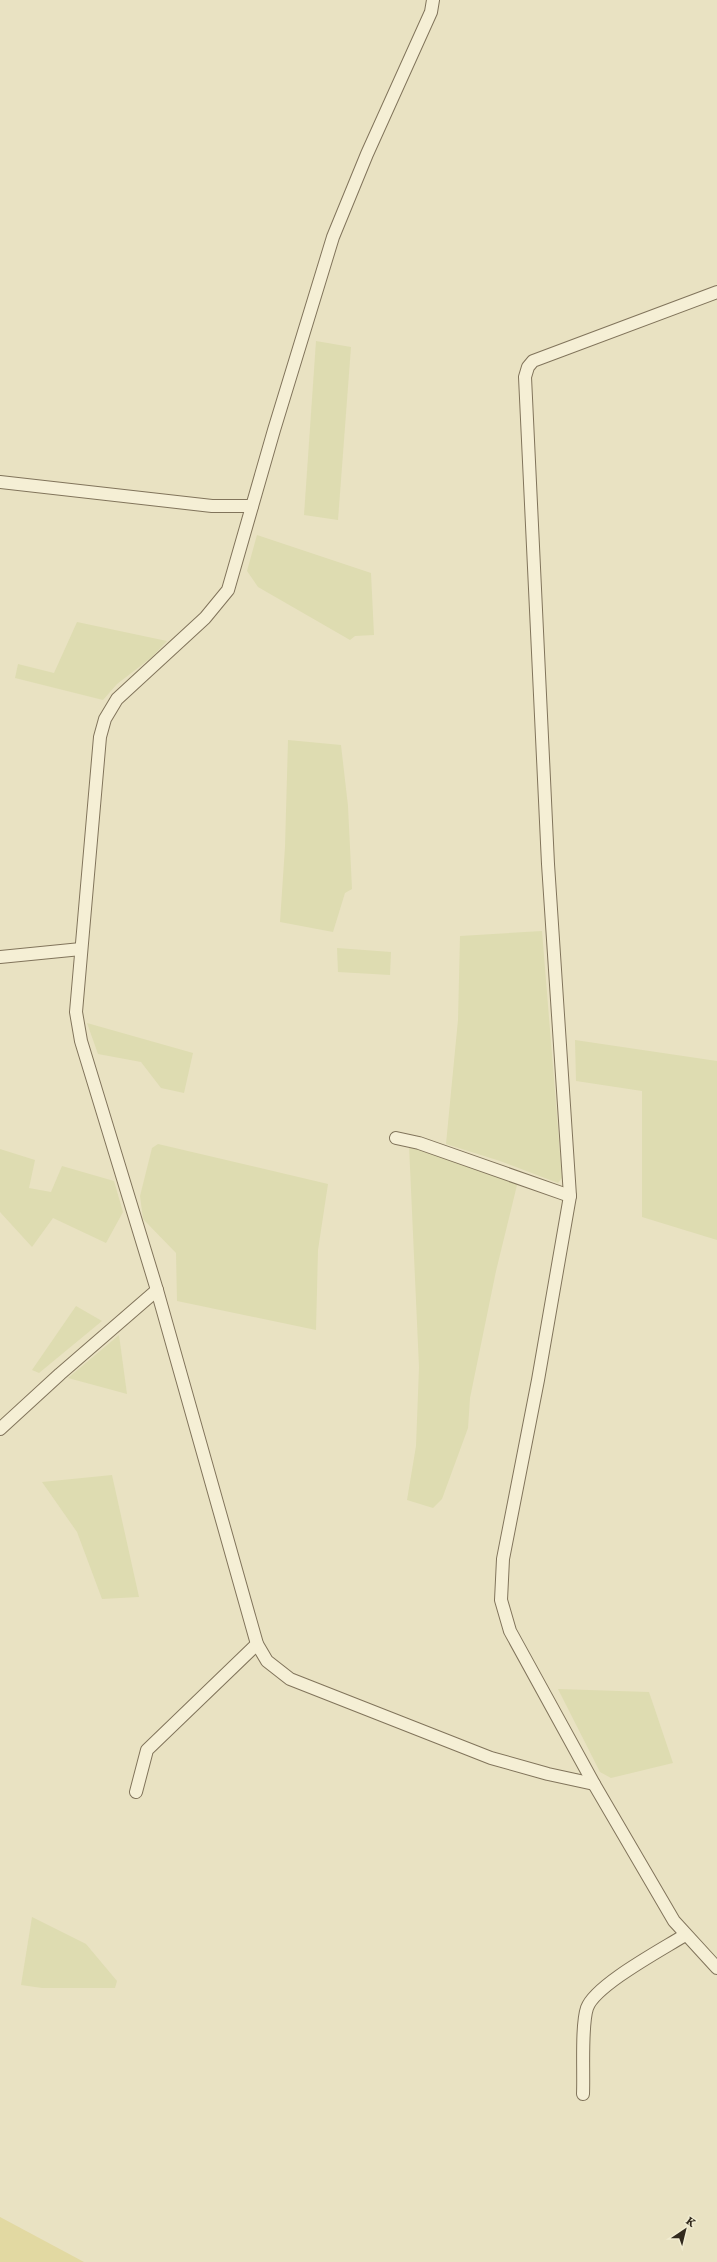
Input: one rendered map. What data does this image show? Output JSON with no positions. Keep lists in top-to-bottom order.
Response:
{
  "north": "top right"
}
